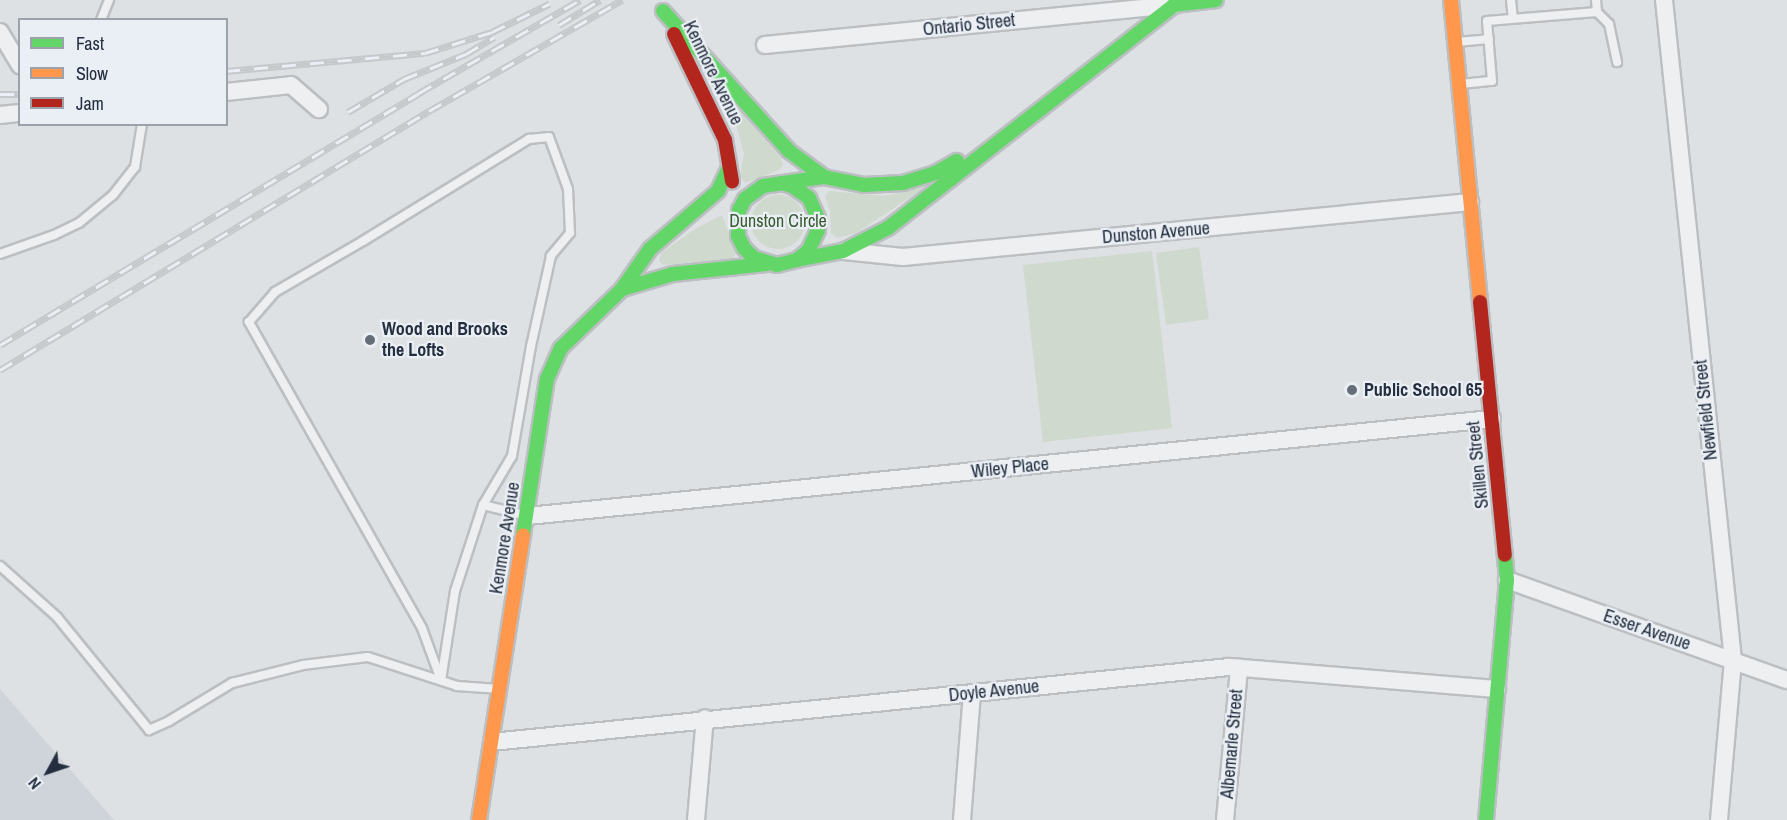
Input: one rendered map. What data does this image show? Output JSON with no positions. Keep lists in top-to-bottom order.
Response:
{
  "streets": {
    "street": [
      "Ontario Street",
      "Kenmore Avenue",
      "Dunston Avenue",
      "Newfield Street",
      "Skillen Street",
      "Wiley Place",
      "Esser Avenue",
      "Doyle Avenue",
      "Albemarle Street"
    ]
  },
  "crossings": [
    ["Kenmore Avenue", "Wiley Place"],
    ["Kenmore Avenue", "Doyle Avenue"],
    ["Dunston Avenue", "Skillen Street"],
    ["Newfield Street", "Esser Avenue"],
    ["Skillen Street", "Wiley Place"],
    ["Skillen Street", "Esser Avenue"],
    ["Skillen Street", "Doyle Avenue"],
    ["Doyle Avenue", "Albemarle Street"]
  ],
  "parks": ["Dunston Circle"],
  "places": ["Wood and Brooks the Lofts", "Public School 65"],
  "legend": ["Fast", "Slow", "Jam"],
  "north": "bottom left"
}
